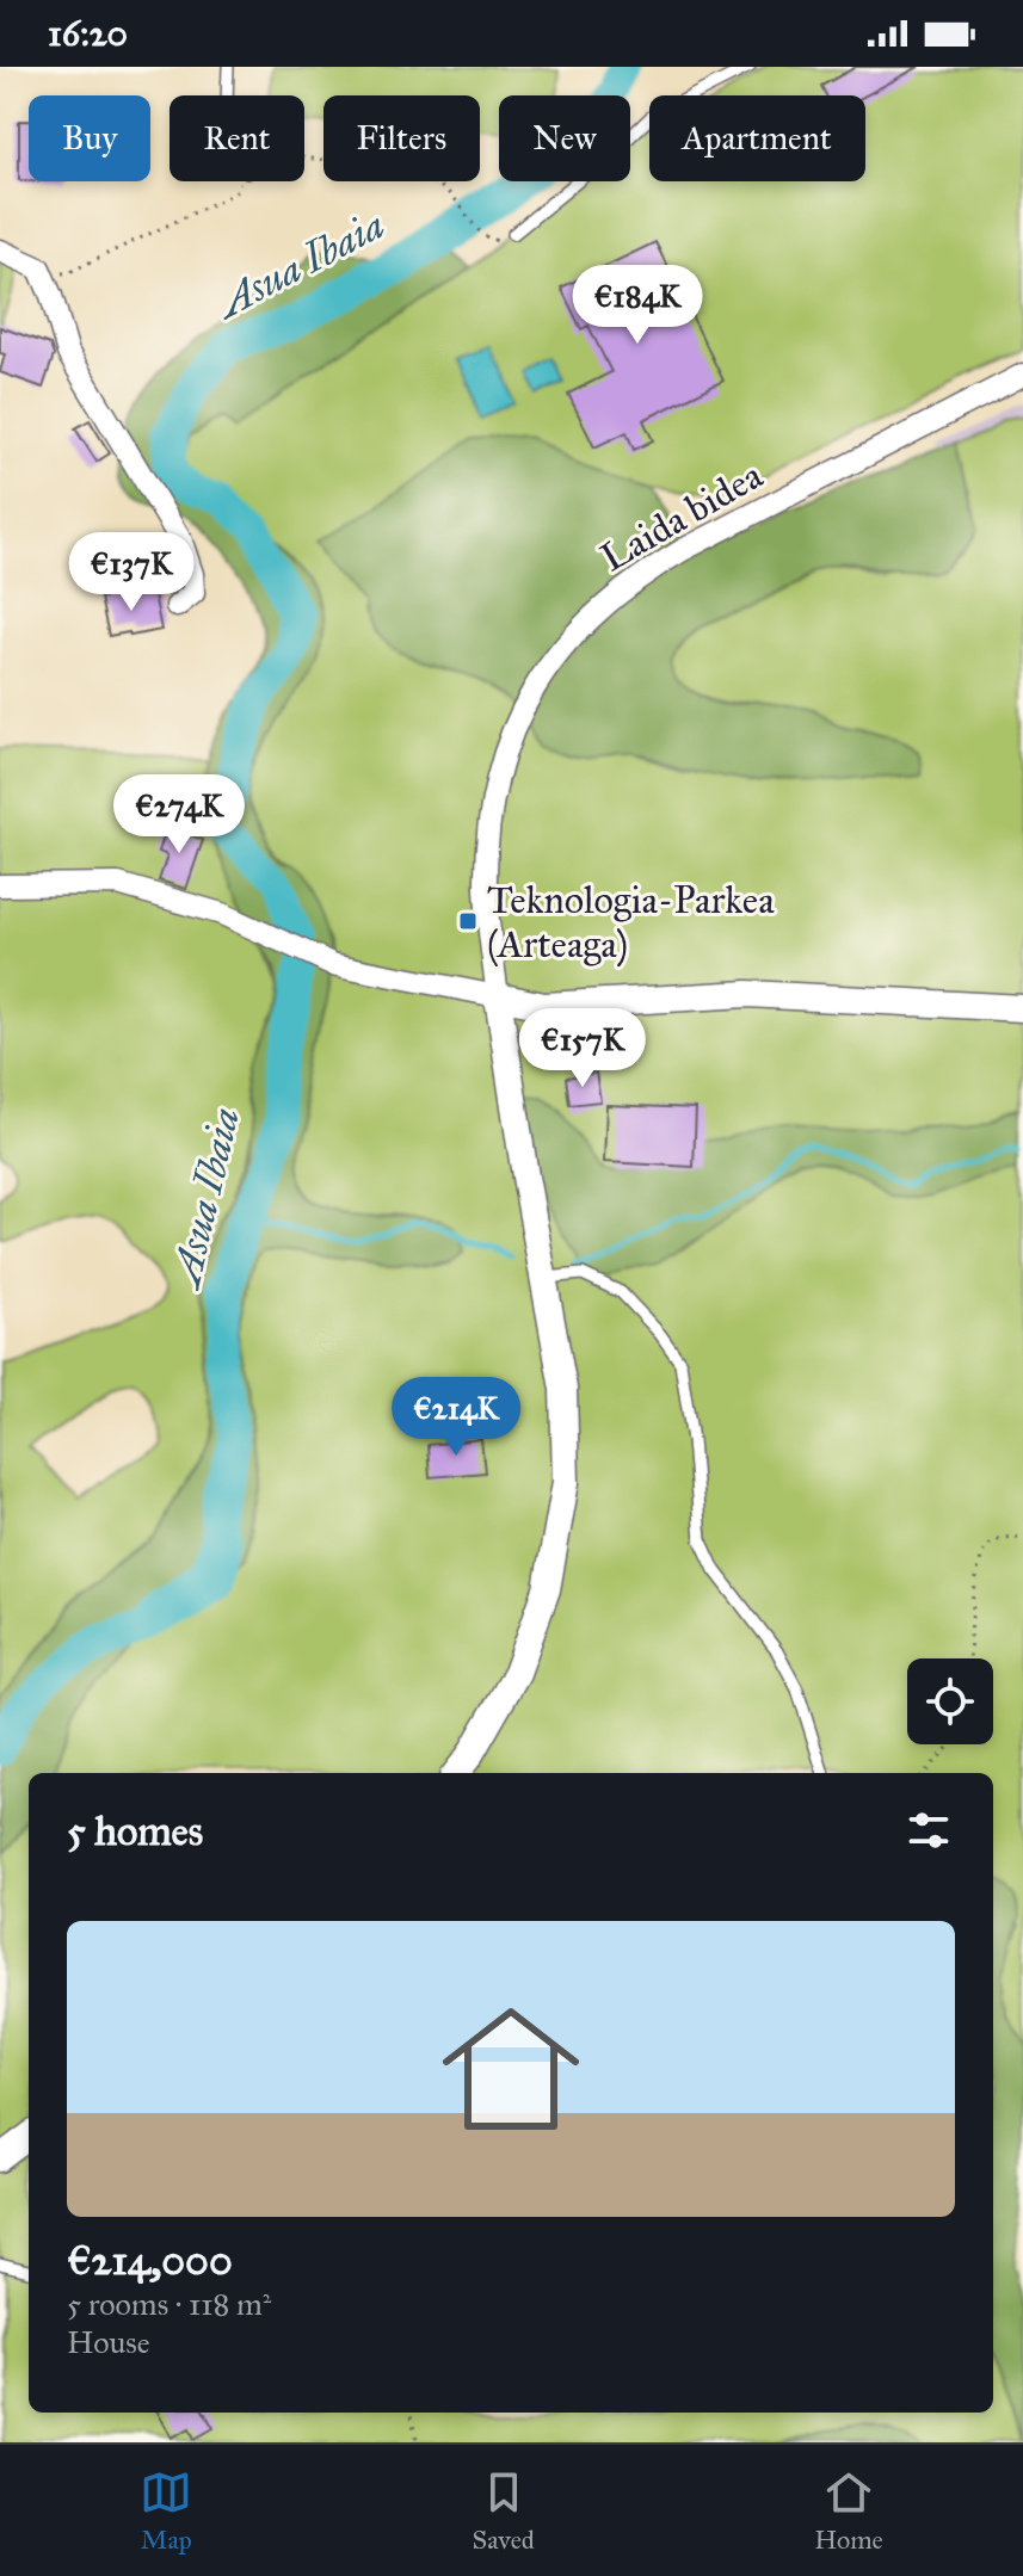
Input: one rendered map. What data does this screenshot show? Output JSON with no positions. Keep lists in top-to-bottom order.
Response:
{
  "streets": {
    "street": ["Laida bidea"]
  },
  "water": ["Asua Ibaia"],
  "places": {
    "transit": ["Teknologia-Parkea (Arteaga)"]
  },
  "page": {
    "status": "16:20",
    "chip": [
      "Buy",
      "Rent",
      "Filters",
      "New",
      "Apartment"
    ],
    "price": [
      "€184K",
      "€137K",
      "€274K",
      "€157K",
      "€214K"
    ],
    "heading": "5 homes",
    "list": [
      {
        "name": "€214,000",
        "note": "5 rooms · 118 m² · House"
      }
    ],
    "tabs": ["Map", "Saved", "Home"]
  }
}
